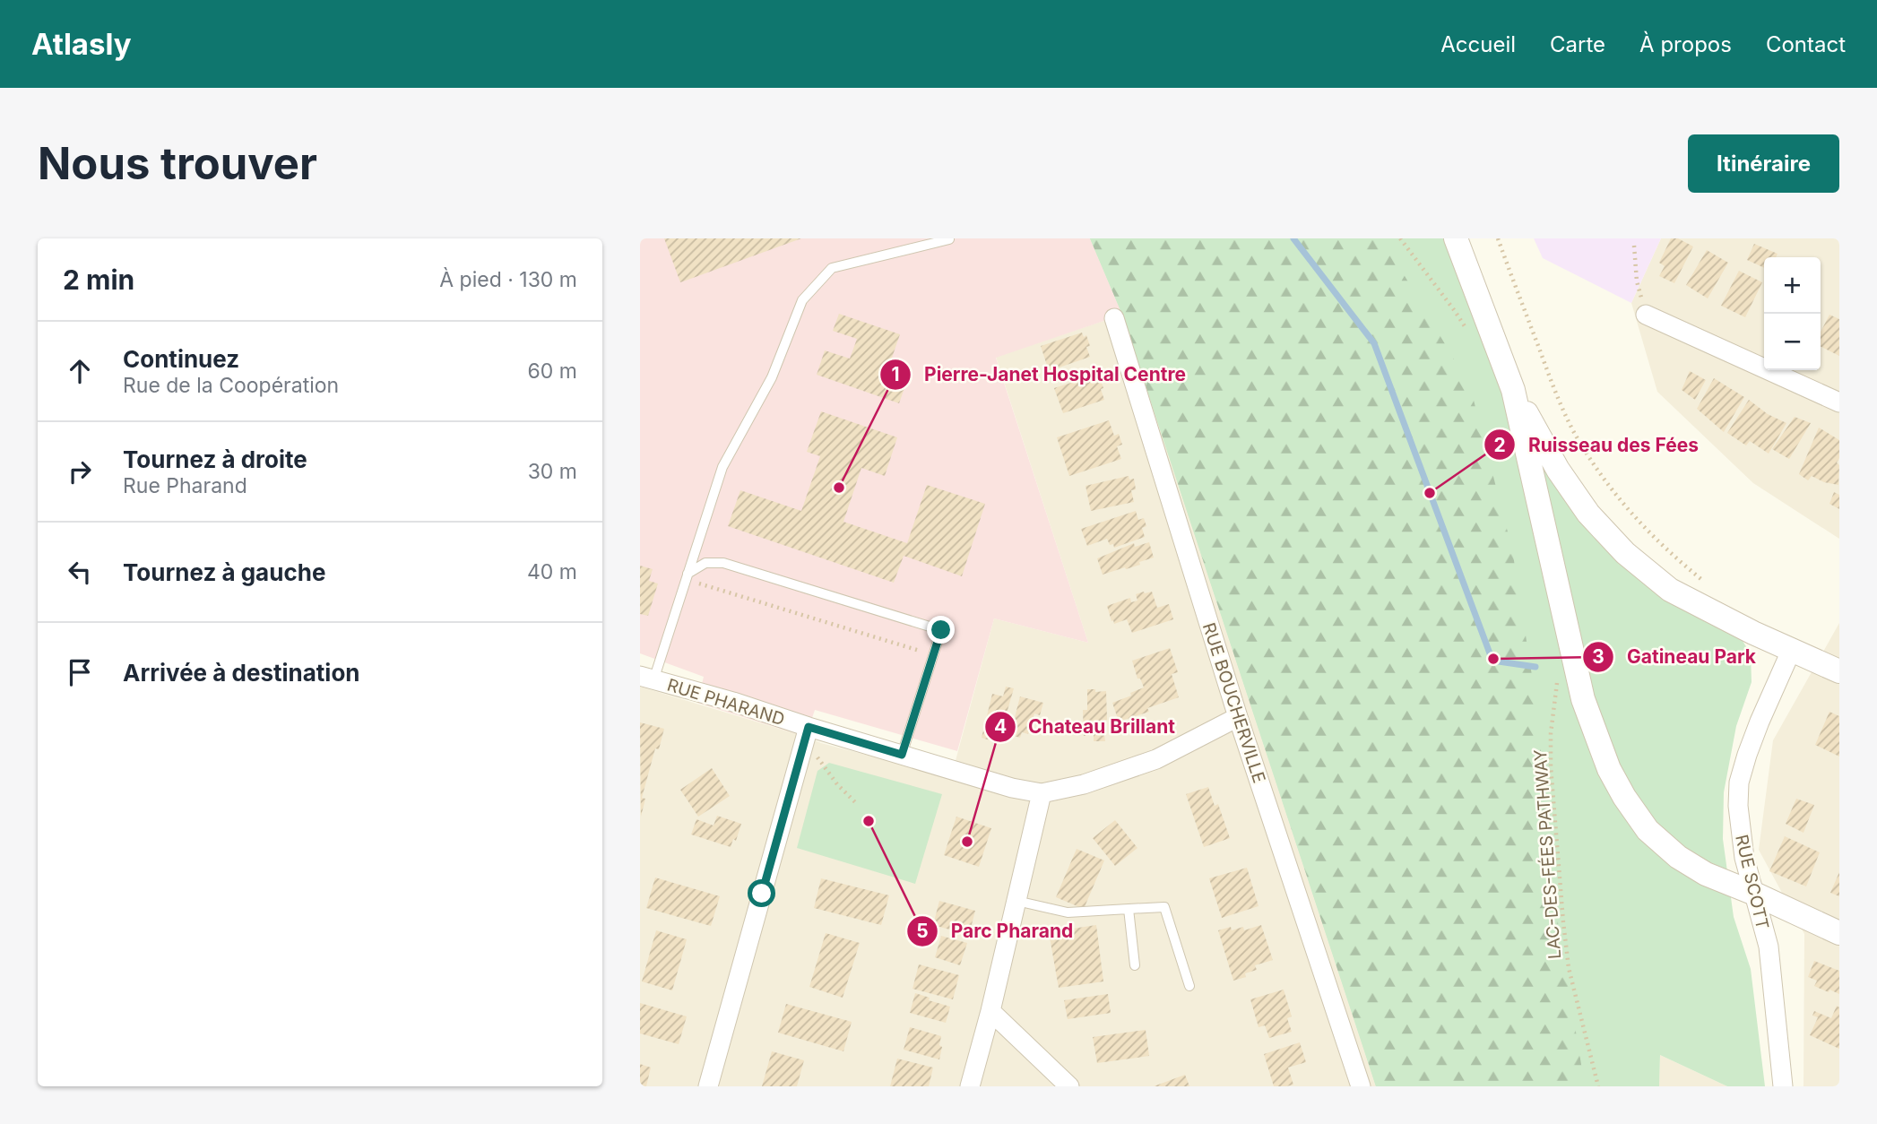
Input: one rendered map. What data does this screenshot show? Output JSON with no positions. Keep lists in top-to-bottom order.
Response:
{
  "streets": {
    "street": ["RUE PHARAND", "RUE BOUCHERVILLE", "RUE SCOTT"],
    "path": ["LAC-DES-FÉES PATHWAY"]
  },
  "crossings": [
    ["RUE PHARAND", "RUE BOUCHERVILLE"]
  ],
  "places": [
    "Pierre-Janet Hospital Centre",
    "Ruisseau des Fées",
    "Gatineau Park",
    "Parc Pharand",
    "Chateau Brillant"
  ],
  "page": {
    "header": "Atlasly",
    "nav": [
      "Accueil",
      "Carte",
      "À propos",
      "Contact"
    ],
    "buttons": "Itinéraire",
    "title": "Nous trouver",
    "heading": ["2 min", "À pied · 130 m"],
    "map_buttons": ["+", "−"],
    "list": [
      ["Continuez", "Rue de la Coopération", "60 m"],
      ["Tournez à droite", "Rue Pharand", "30 m"],
      ["Tournez à gauche", "40 m"],
      "Arrivée à destination"
    ]
  }
}
